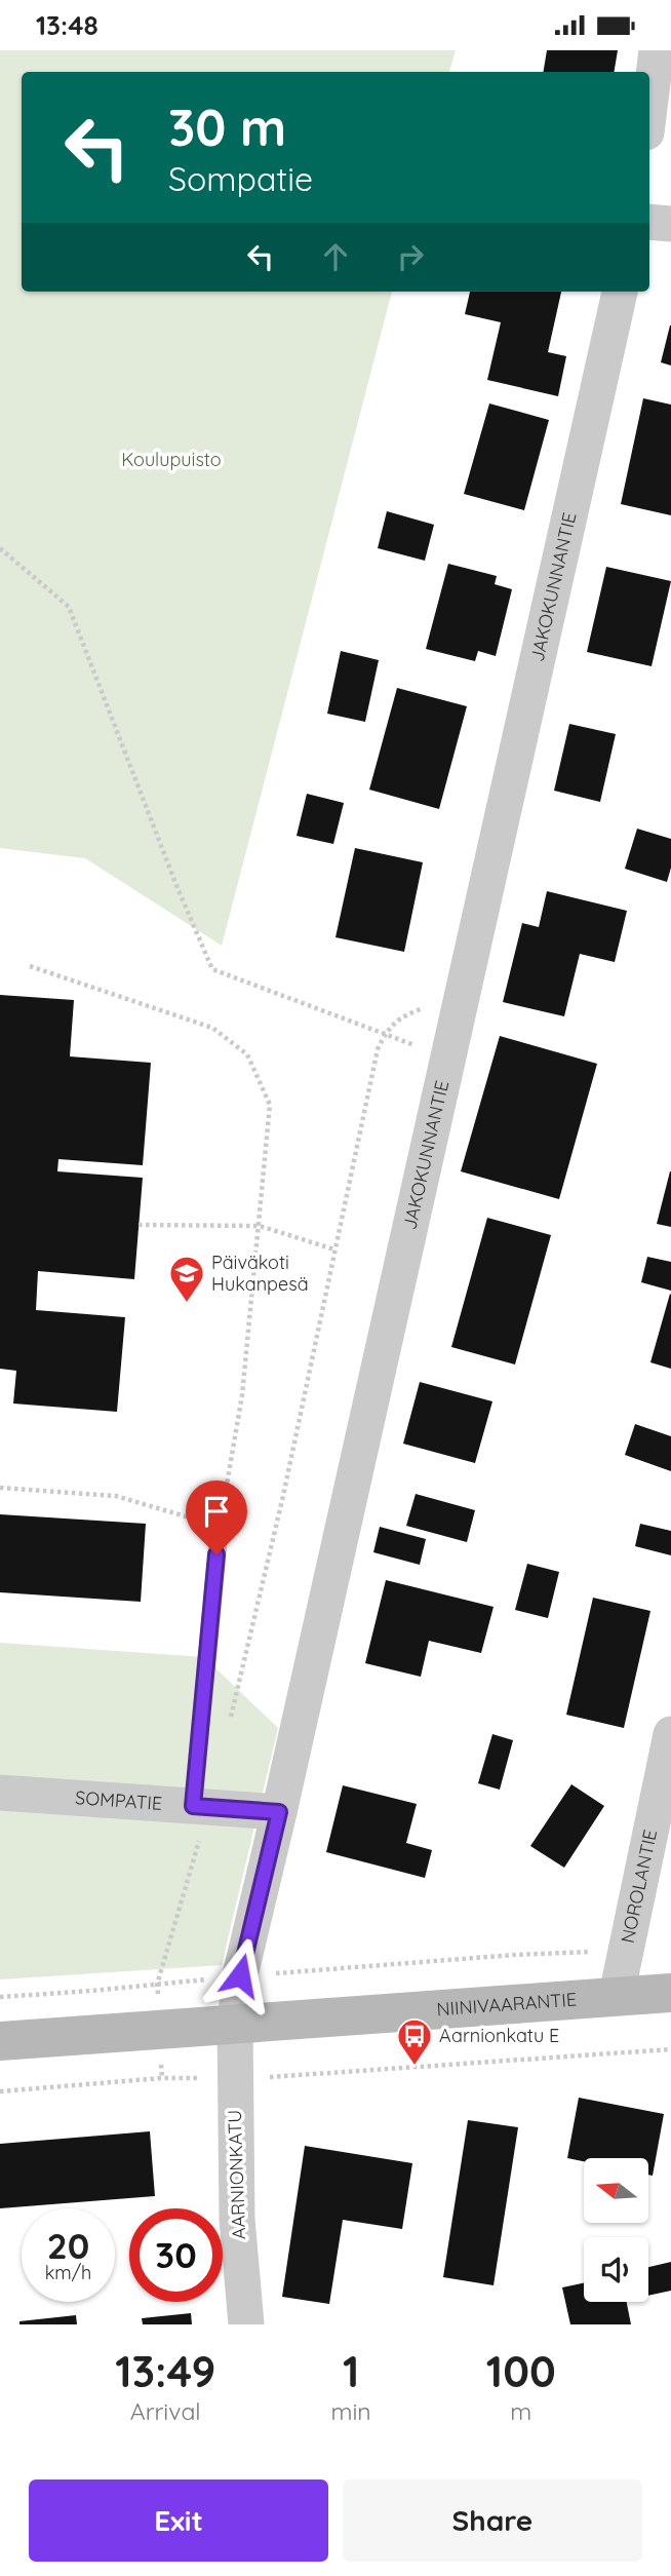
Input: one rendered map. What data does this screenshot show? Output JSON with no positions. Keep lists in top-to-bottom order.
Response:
{
  "streets": {
    "main road": ["NIINIVAARANTIE"],
    "street": [
      "JAKOKUNNANTIE",
      "SOMPATIE",
      "NOROLANTIE",
      "AARNIONKATU"
    ]
  },
  "crossings": [
    ["JAKOKUNNANTIE", "SOMPATIE"],
    ["JAKOKUNNANTIE", "NIINIVAARANTIE"],
    ["JAKOKUNNANTIE", "AARNIONKATU"],
    ["NOROLANTIE", "NIINIVAARANTIE"],
    ["NIINIVAARANTIE", "AARNIONKATU"]
  ],
  "parks": ["Koulupuisto"],
  "places": {
    "school or university": ["Päiväkoti Hukanpesä"],
    "bus stop": ["Aarnionkatu E"]
  },
  "north": "left",
  "page": {
    "status": "13:48",
    "turn": ["30 m", "Sompatie"],
    "speed": "20 km/h",
    "limit": "30",
    "eta": [
      "13:49",
      "Arrival",
      "1",
      "min",
      "100",
      "m"
    ],
    "buttons": ["Exit", "Share"]
  }
}
